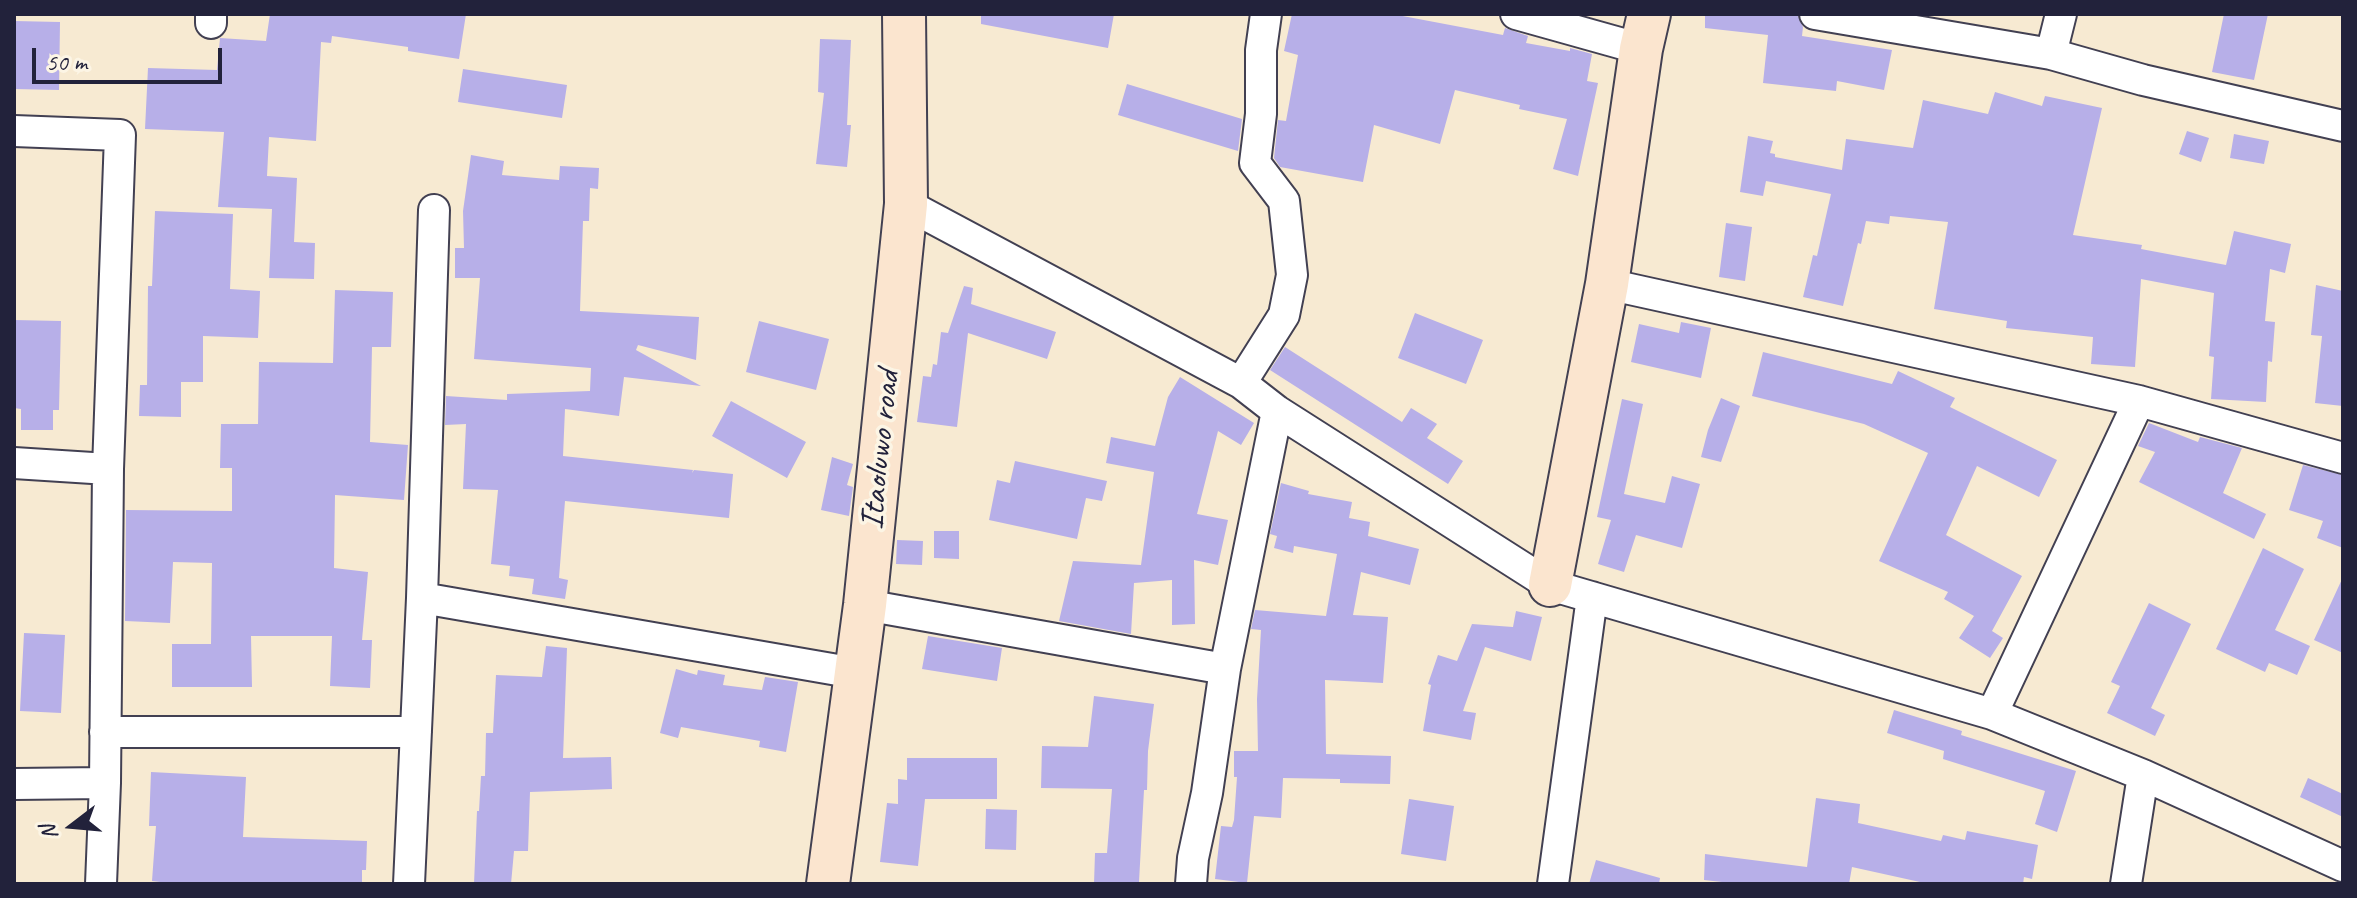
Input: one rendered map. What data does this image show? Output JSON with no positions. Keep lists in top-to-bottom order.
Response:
{
  "streets": {
    "street": ["Itaoluwo road"]
  },
  "scale_bar": "50 m",
  "north": "left"
}
